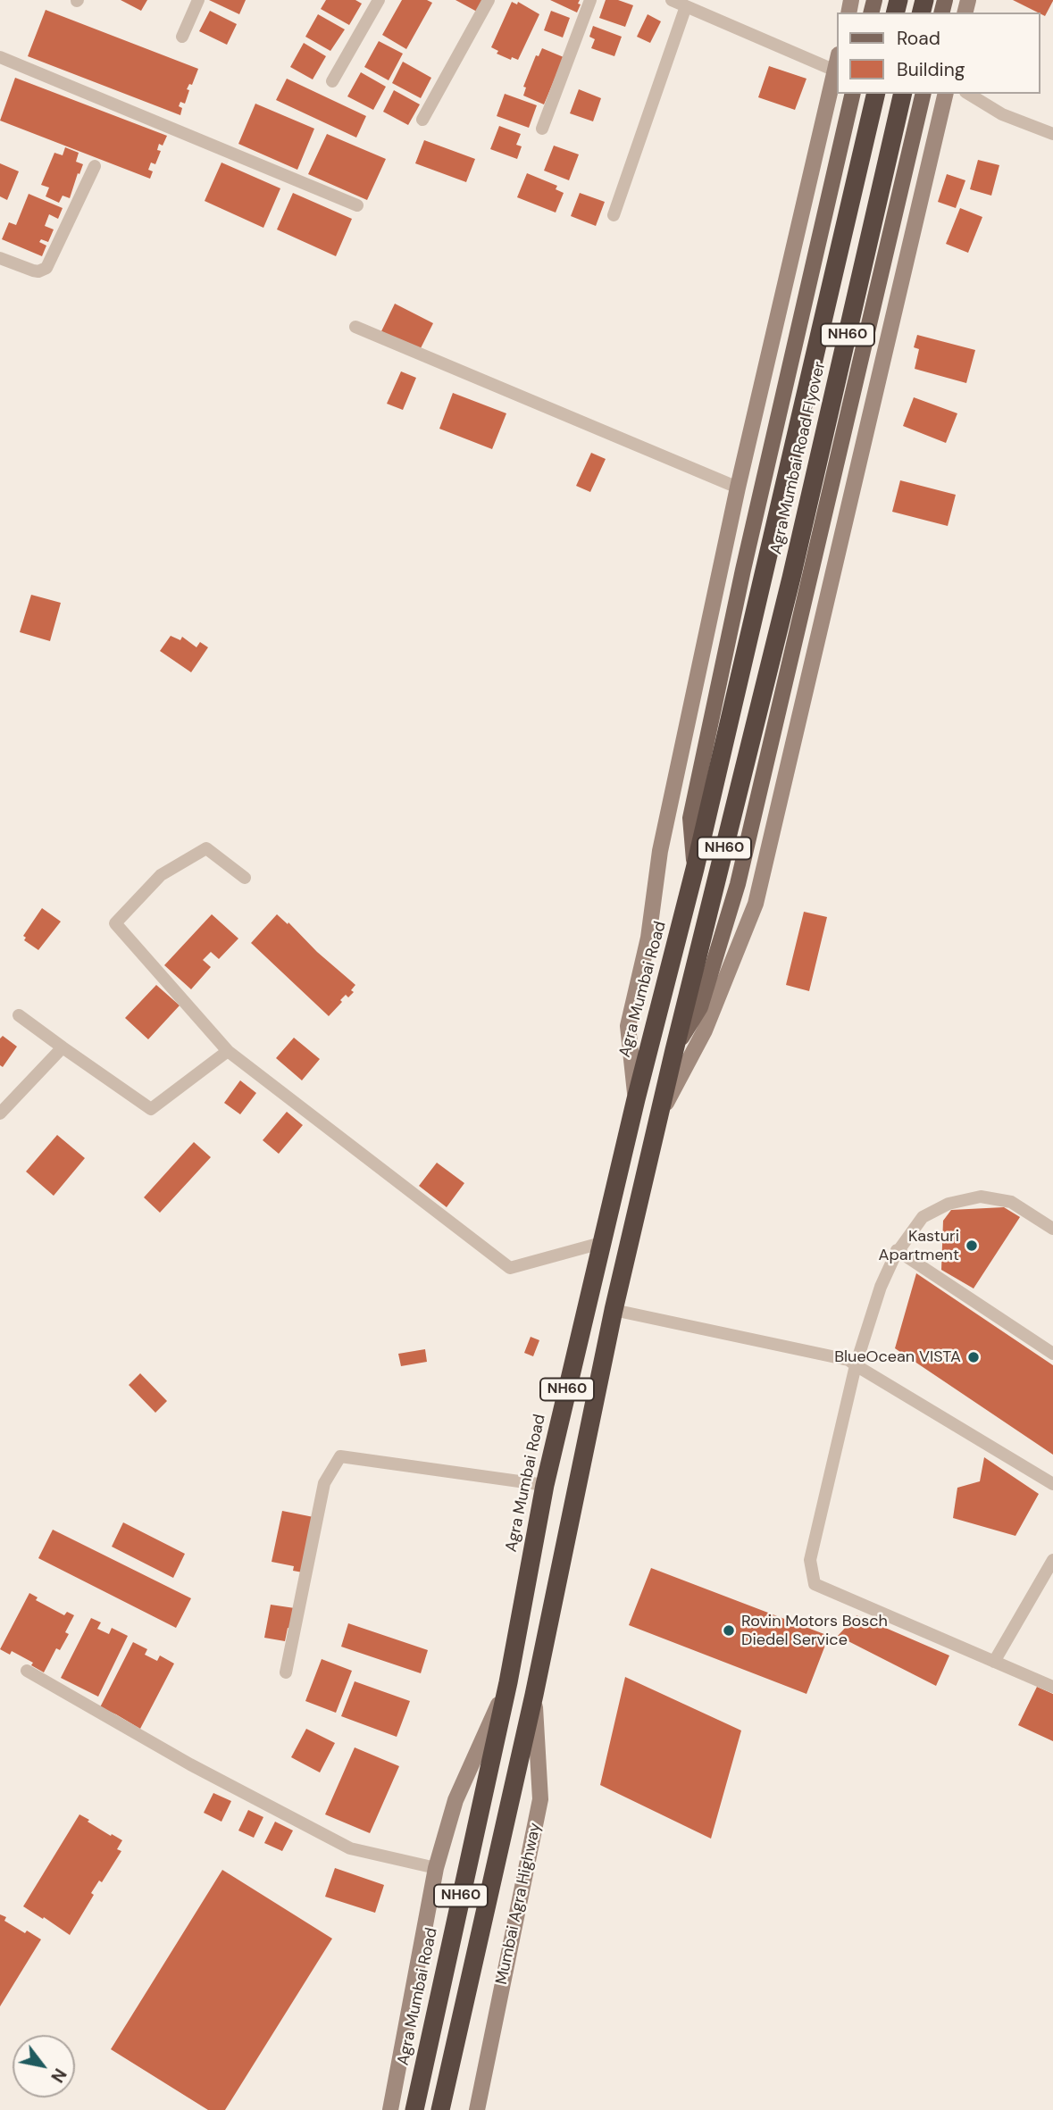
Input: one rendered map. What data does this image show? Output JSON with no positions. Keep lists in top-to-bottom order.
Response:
{
  "streets": {
    "highway": ["NH60", "Agra Mumbai Road Flyover", "Agra Mumbai Road"],
    "street": ["Mumbai Agra Highway"]
  },
  "crossings": [
    ["NH60", "Agra Mumbai Road Flyover"],
    ["NH60", "Mumbai Agra Highway"],
    ["Agra Mumbai Road Flyover", "Agra Mumbai Road"]
  ],
  "places": ["Kasturi Apartment", "BlueOcean VISTA", "Rovin Motors Bosch Diedel Service"],
  "legend": ["Road", "Building"],
  "north": "bottom right"
}
